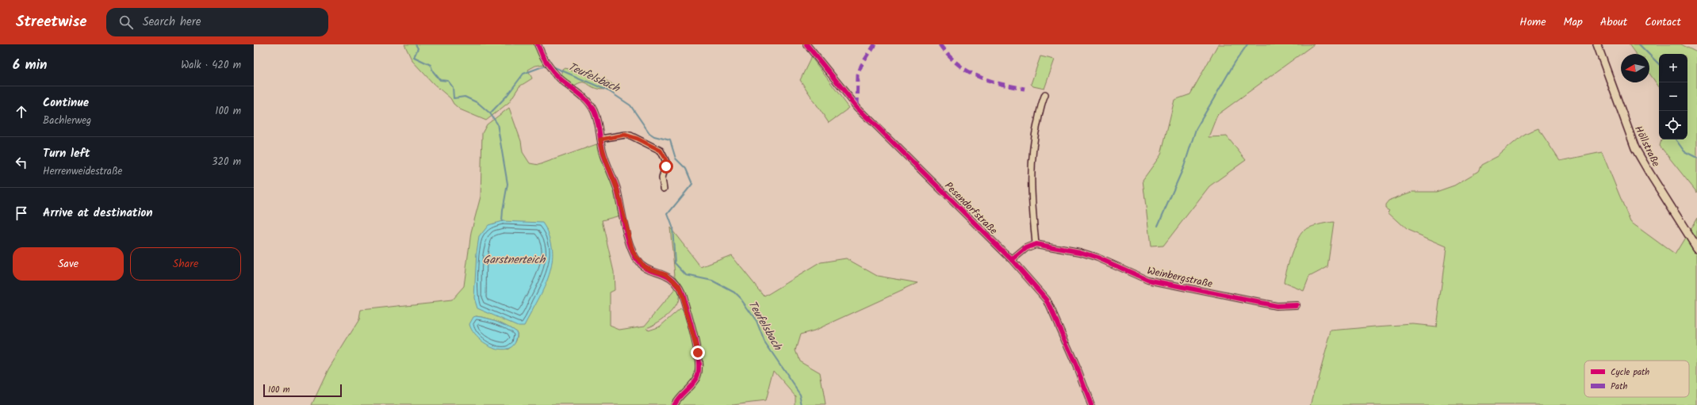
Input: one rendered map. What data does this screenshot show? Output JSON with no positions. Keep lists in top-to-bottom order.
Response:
{
  "streets": {
    "street": ["Höllstraße", "Pesendorfstraße", "Weinbergstraße"]
  },
  "water": ["Teufelsbach", "Garstnerteich"],
  "legend": ["Cycle path", "Path"],
  "scale_bar": "100 m",
  "north": "left",
  "page": {
    "header": "Streetwise",
    "search": "Search here",
    "nav": [
      "Home",
      "Map",
      "About",
      "Contact"
    ],
    "heading": ["6 min", "Walk · 420 m"],
    "map_buttons": ["+", "−"],
    "list": [
      ["Continue", "Bachlerweg", "100 m"],
      ["Turn left", "Herrenweidestraße", "320 m"],
      "Arrive at destination"
    ],
    "buttons": ["Save", "Share"],
    "scale": "100 m"
  }
}
